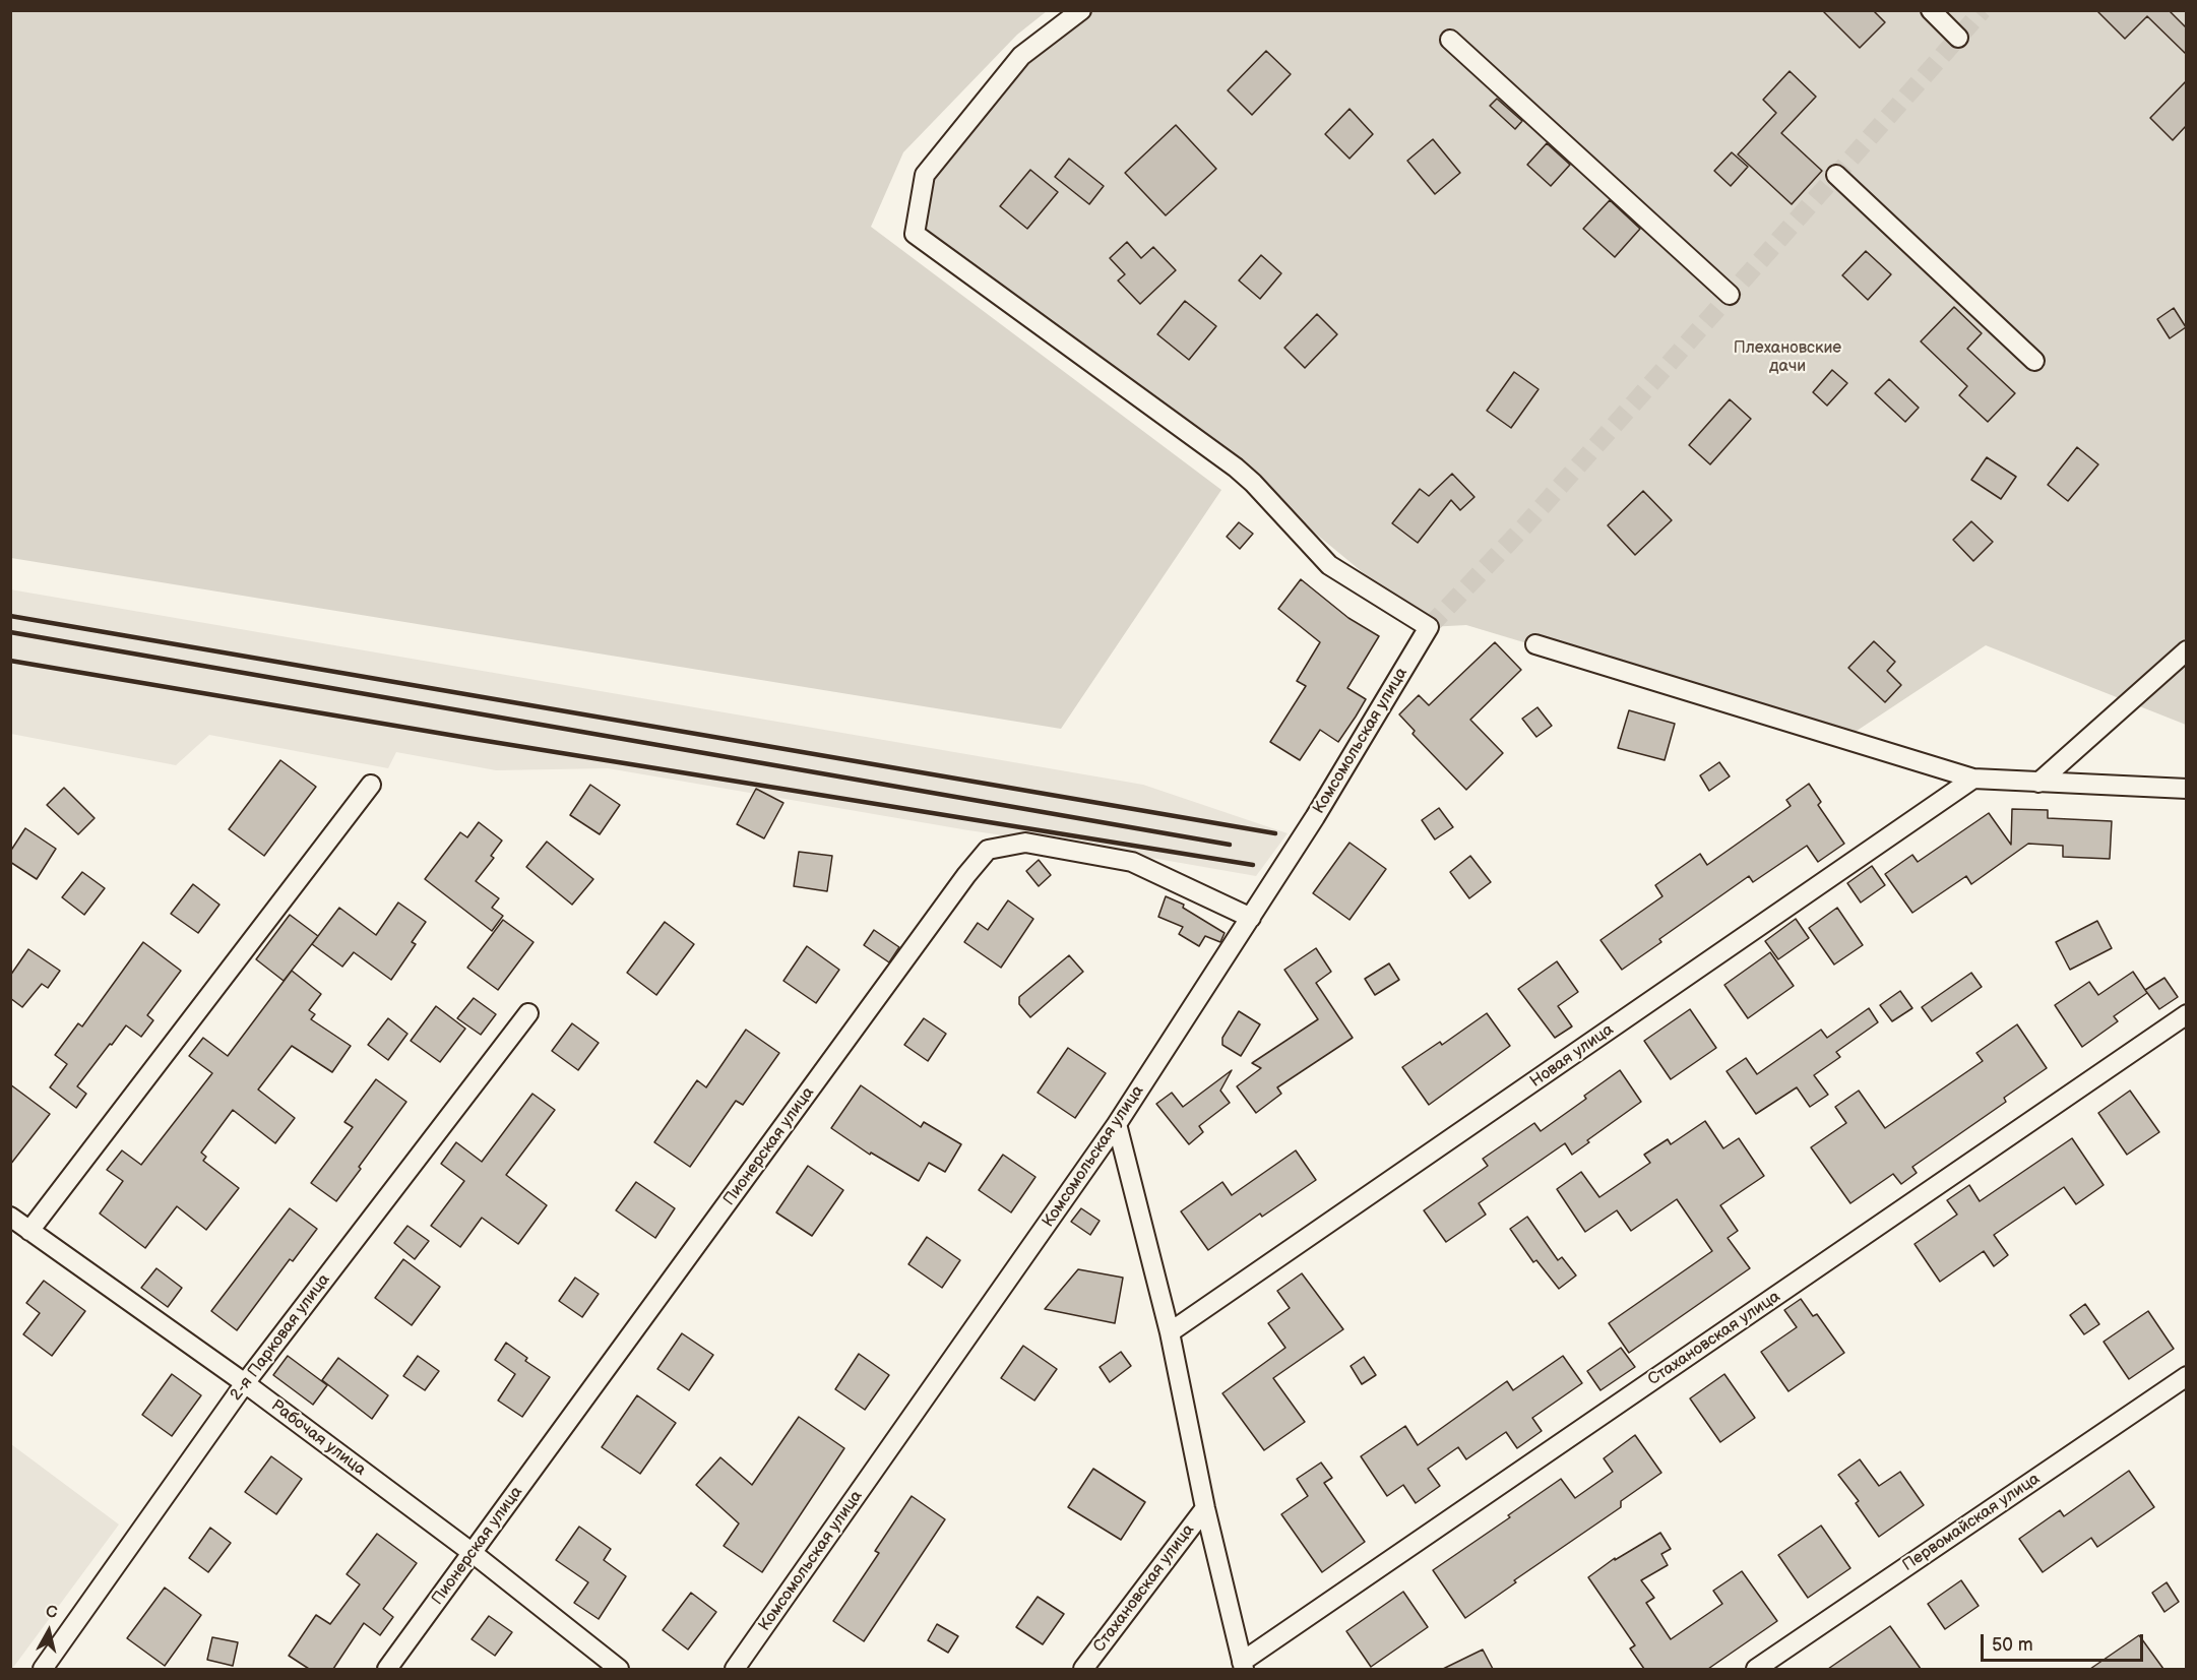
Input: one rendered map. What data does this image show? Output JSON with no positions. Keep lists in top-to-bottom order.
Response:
{
  "streets": {
    "street": [
      "Комсомольская улица",
      "Новая улица",
      "Пионерская улица",
      "2-я Парковая улица",
      "Стахановская улица",
      "Рабочая улица",
      "Первомайская улица"
    ]
  },
  "crossings": [
    ["Комсомольская улица", "Пионерская улица"],
    ["Пионерская улица", "Рабочая улица"],
    ["2-я Парковая улица", "Рабочая улица"]
  ],
  "parks": ["Плехановские дачи"],
  "scale_bar": "50 m",
  "north": "top"
}
